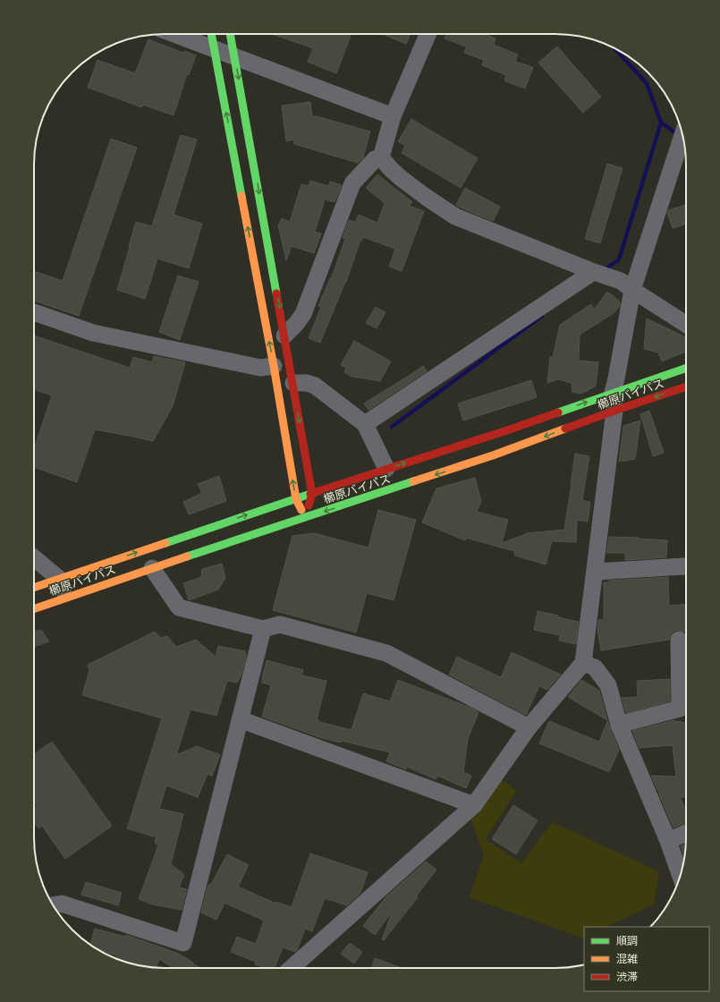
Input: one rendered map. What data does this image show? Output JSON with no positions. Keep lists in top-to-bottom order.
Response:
{
  "streets": {
    "street": ["櫛原バイパス"]
  },
  "legend": ["順調", "混雑", "渋滞"]
}
